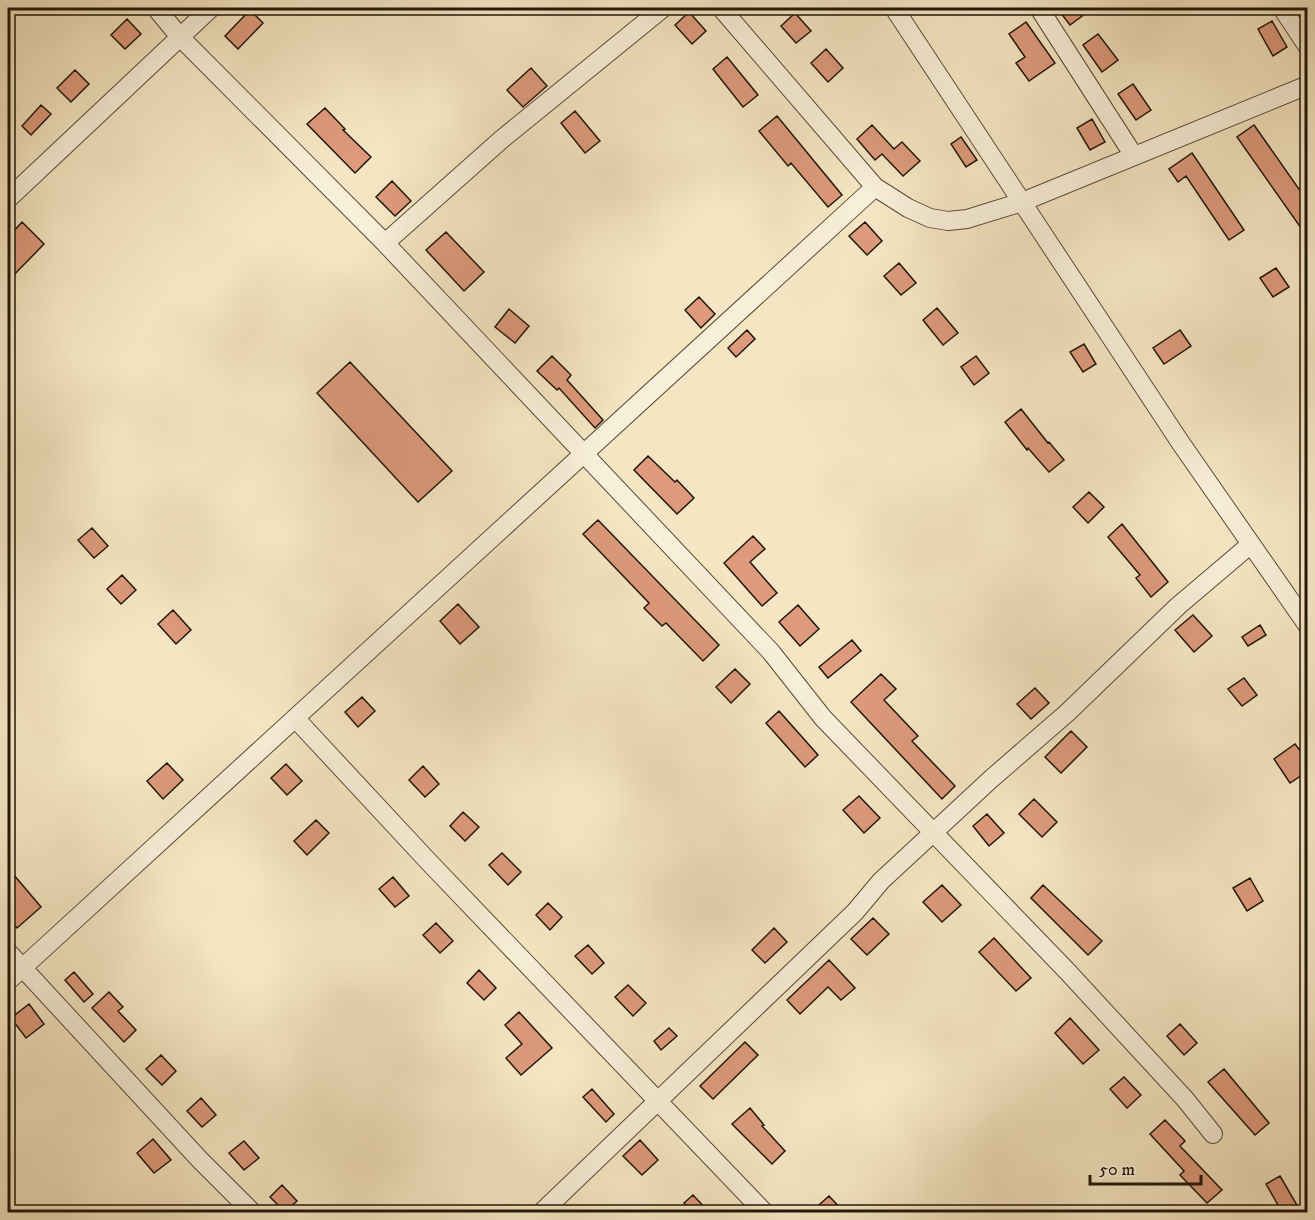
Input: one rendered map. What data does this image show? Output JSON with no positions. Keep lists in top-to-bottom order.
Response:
{
  "scale_bar": "50 m"
}
